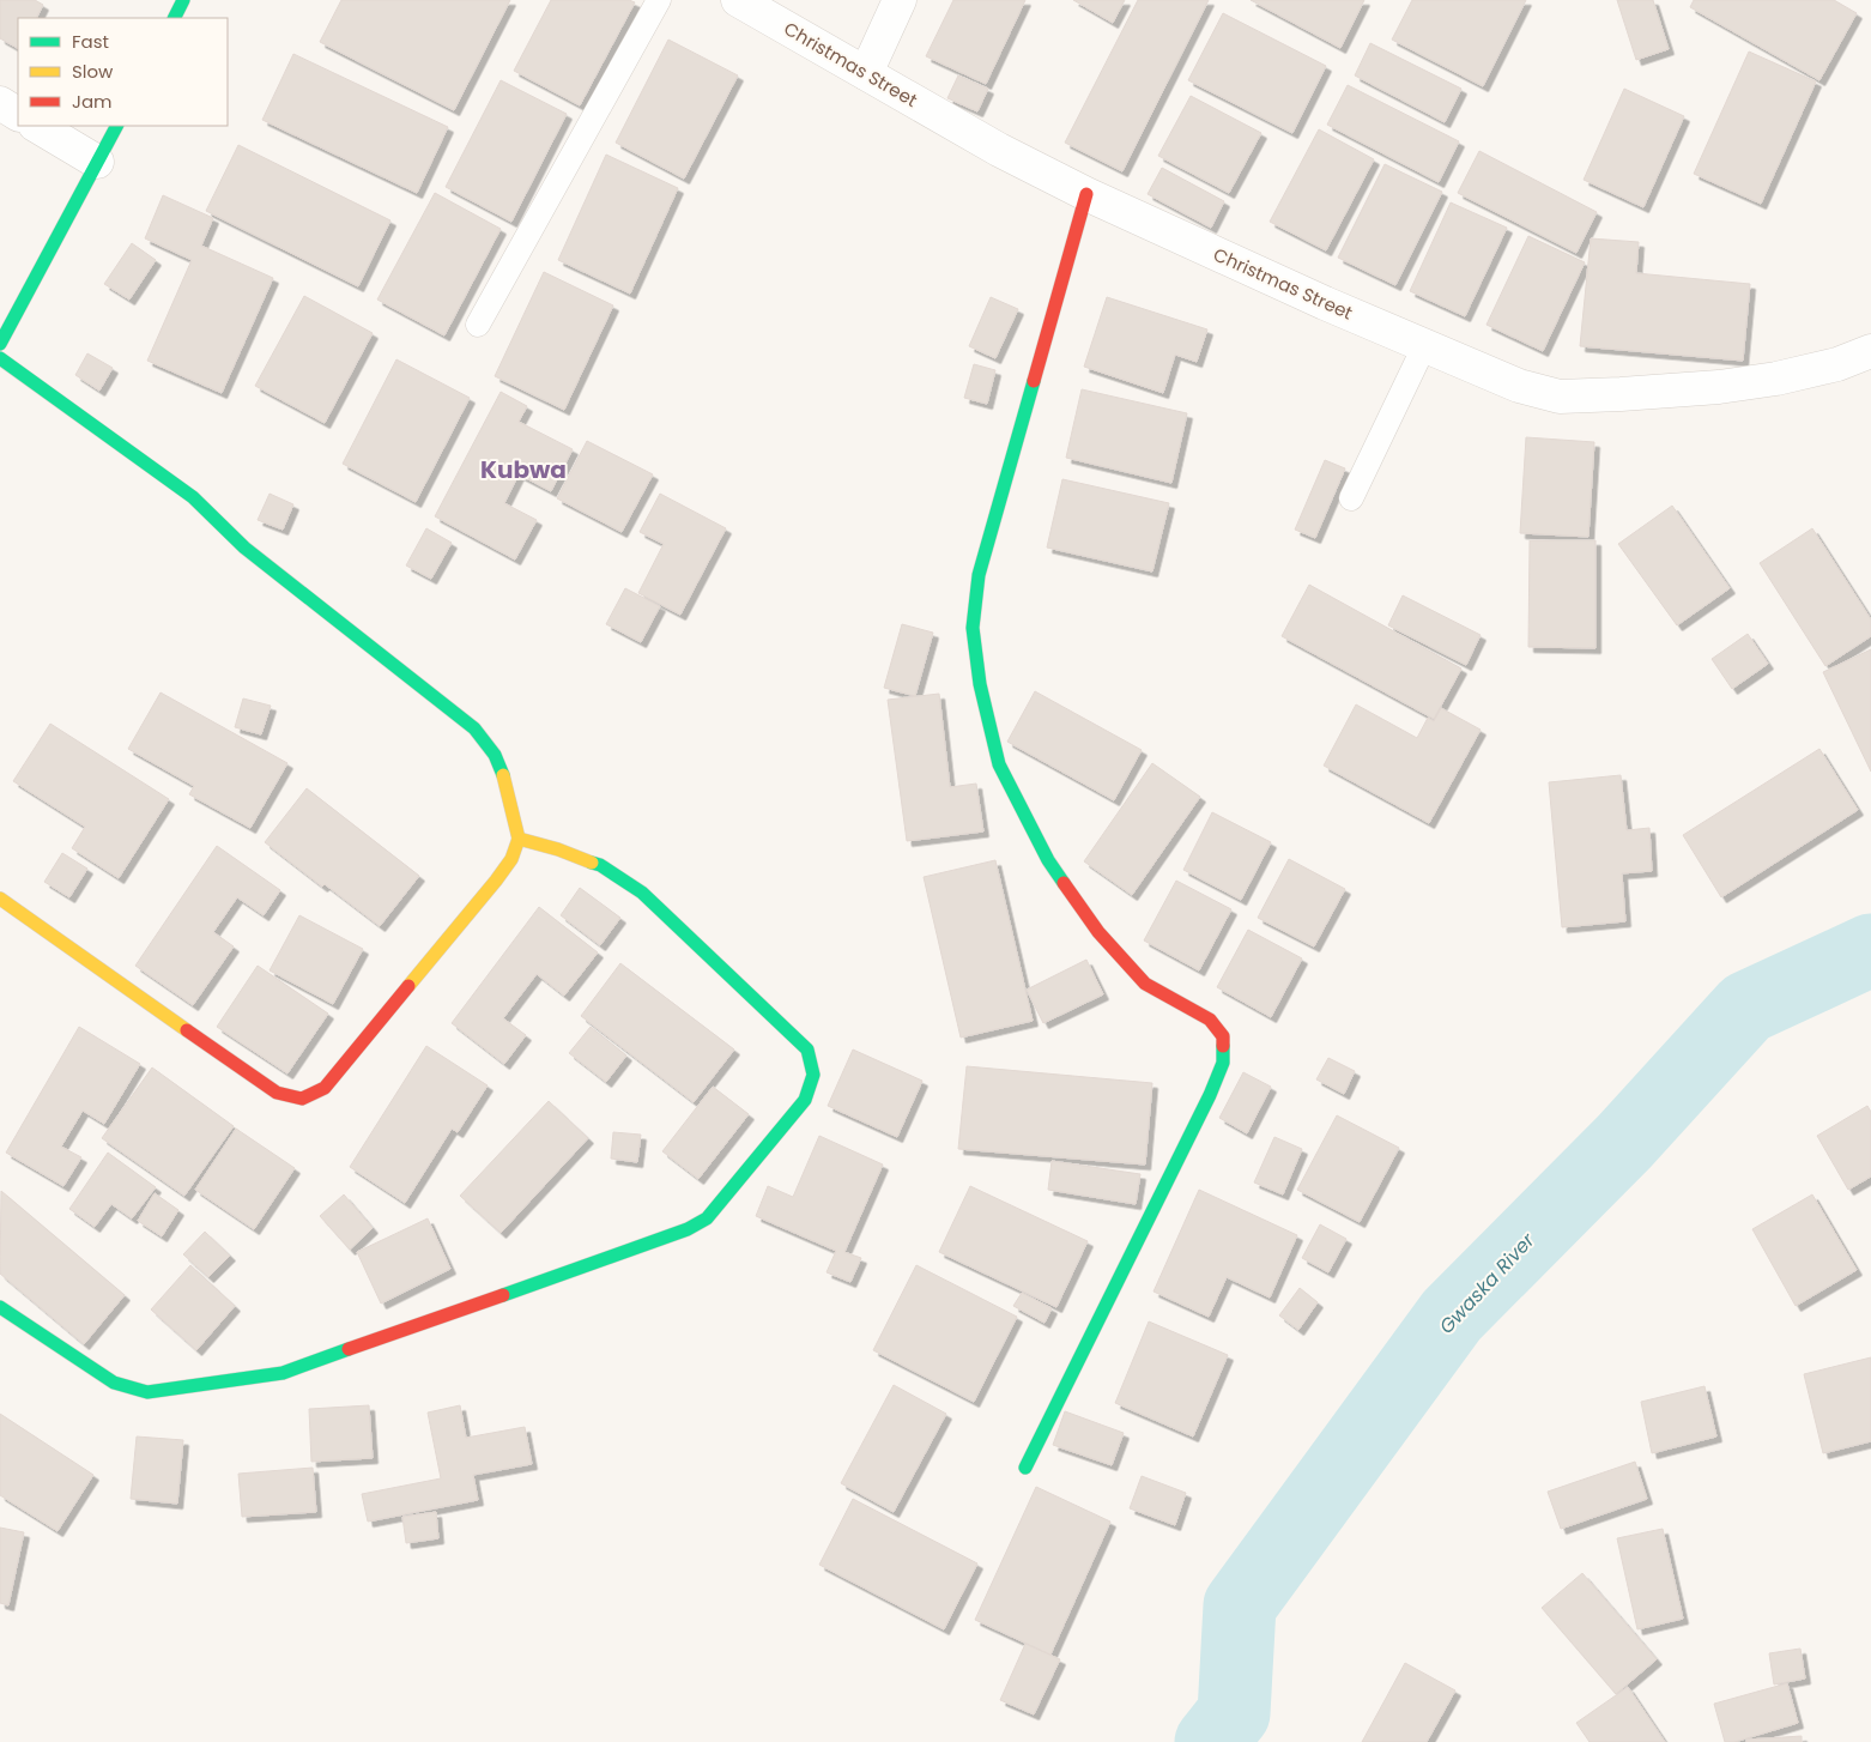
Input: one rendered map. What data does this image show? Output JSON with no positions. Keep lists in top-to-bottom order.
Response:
{
  "streets": {
    "street": ["Christmas Street"]
  },
  "districts": ["Kubwa"],
  "water": ["Gwaska River"],
  "legend": ["Fast", "Slow", "Jam"]
}
